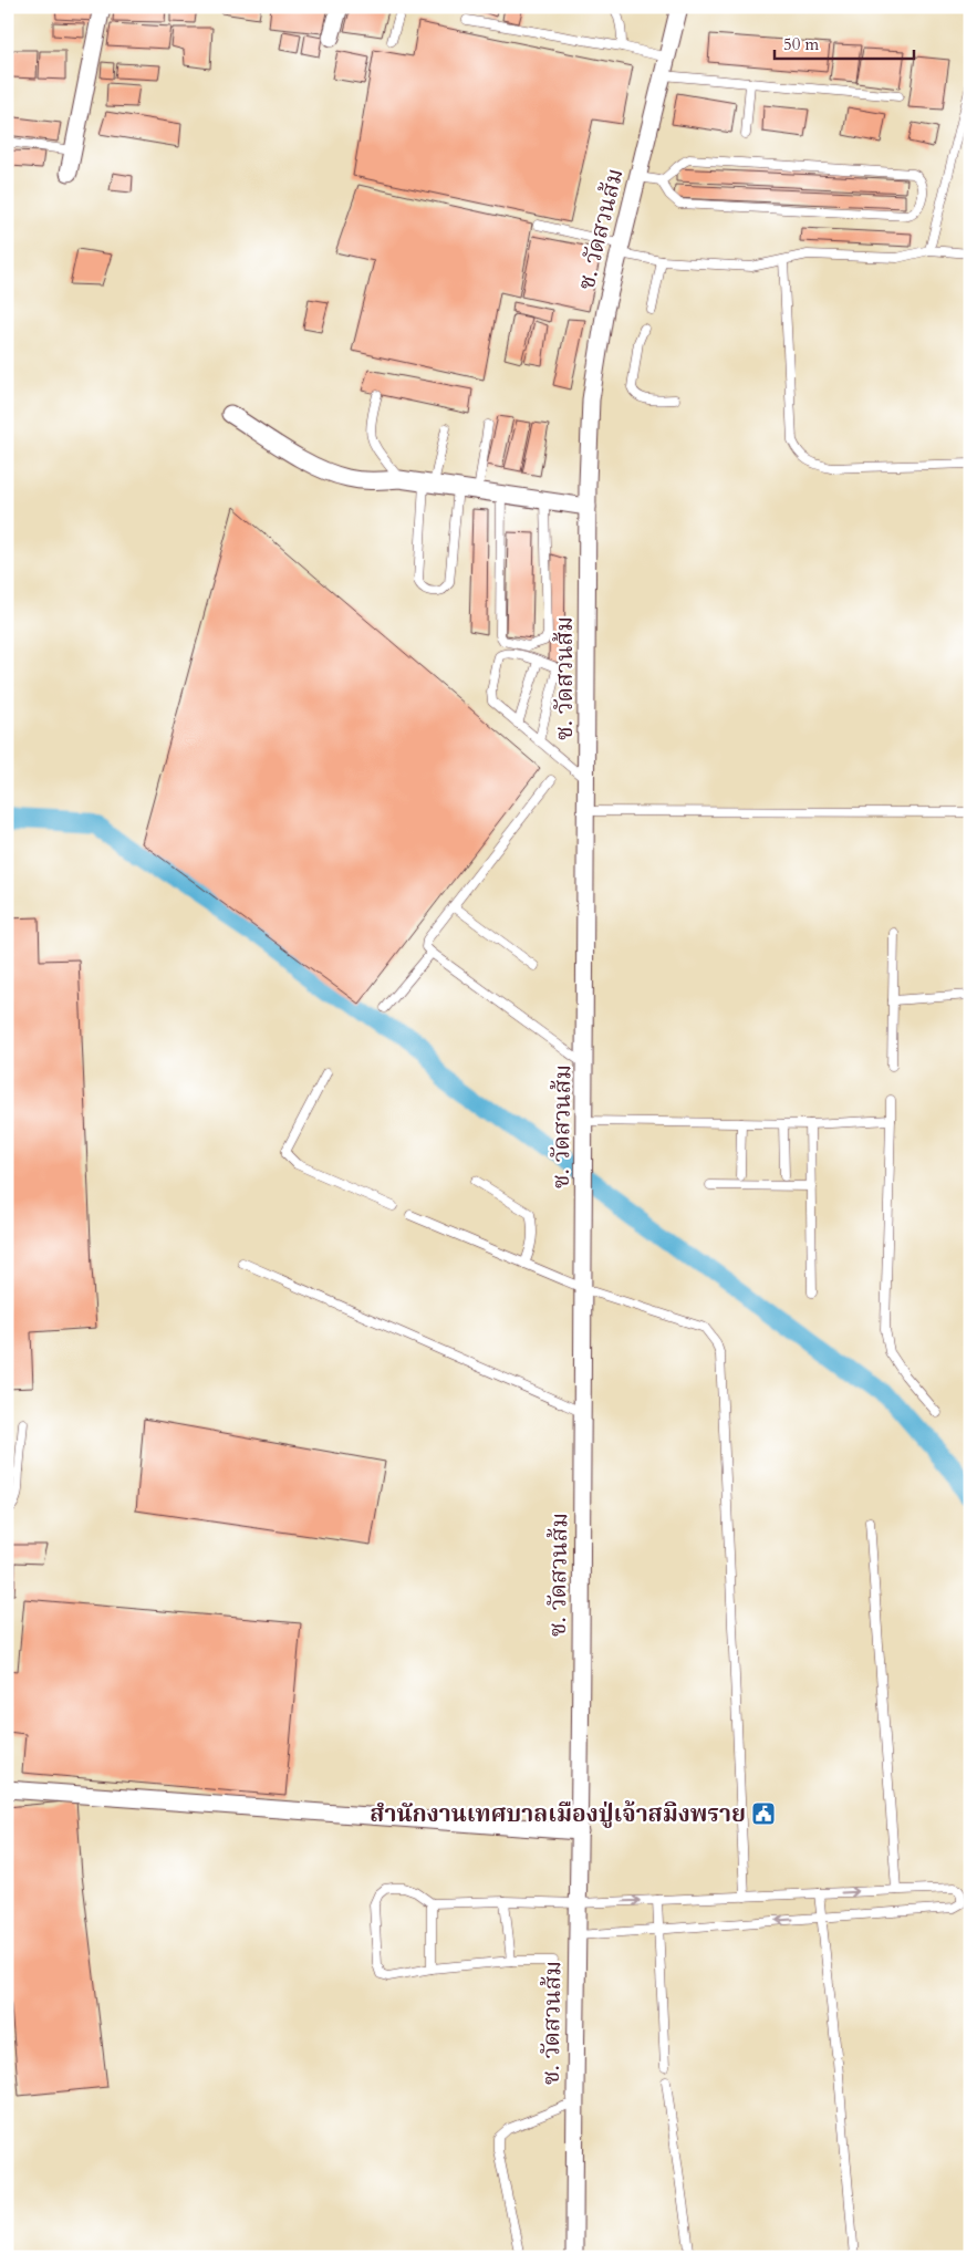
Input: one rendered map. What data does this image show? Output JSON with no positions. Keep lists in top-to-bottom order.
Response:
{
  "streets": {
    "street": ["ซ. วัดสวนส้ม"]
  },
  "places": {
    "public building": ["สำนักงานเทศบาลเมืองปู่เจ้าสมิงพราย"]
  },
  "scale_bar": "50 m"
}
